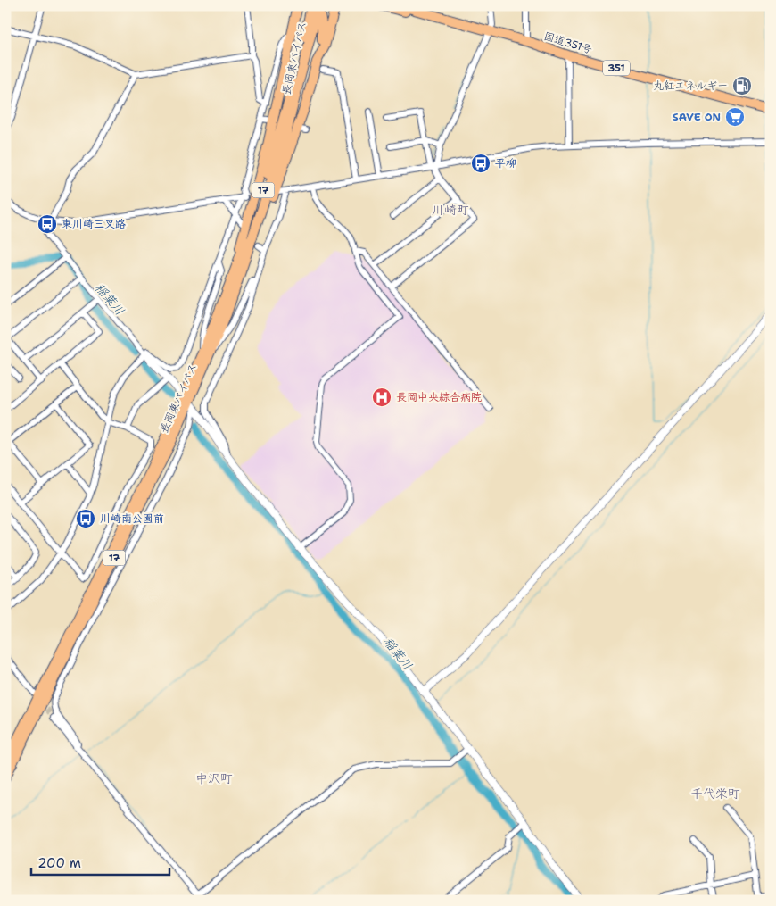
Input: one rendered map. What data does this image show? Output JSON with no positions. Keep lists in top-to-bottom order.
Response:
{
  "streets": {
    "highway": [
      "国道351号",
      "長岡東バイパス",
      "351",
      "17"
    ]
  },
  "crossings": [
    ["長岡東バイパス", "17"]
  ],
  "districts": ["川崎町", "中沢町", "千代栄町"],
  "water": ["稲葉川"],
  "places": {
    "fuel station": ["丸紅エネルギー"],
    "supermarket": ["SAVE ON"],
    "bus stop": ["平柳", "東川崎三叉路", "川崎南公園前"],
    "hospital": ["長岡中央綜合病院"]
  },
  "scale_bar": "200 m"
}
